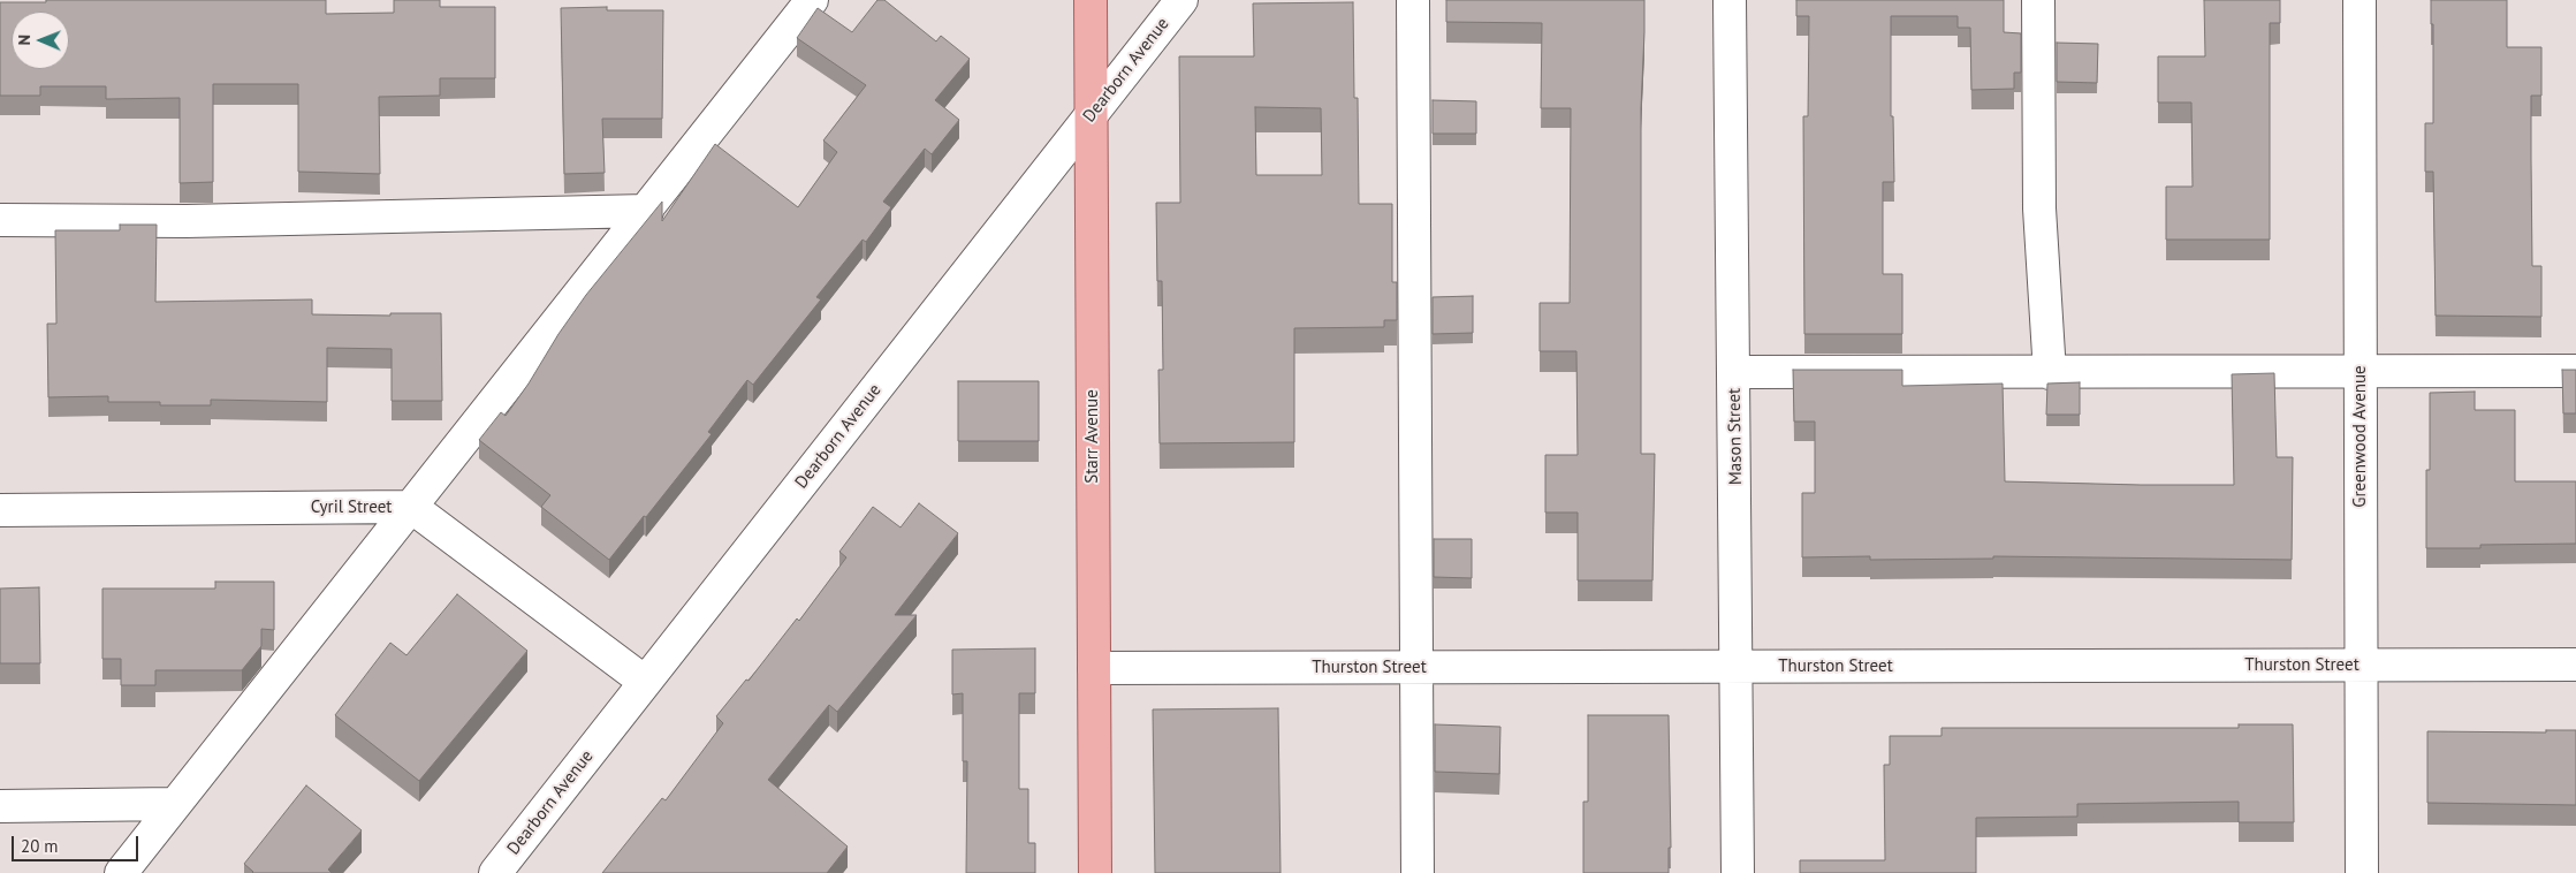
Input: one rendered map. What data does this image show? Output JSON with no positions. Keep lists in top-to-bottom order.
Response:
{
  "streets": {
    "main road": ["Starr Avenue"],
    "street": [
      "Dearborn Avenue",
      "Mason Street",
      "Greenwood Avenue",
      "Cyril Street",
      "Thurston Street"
    ]
  },
  "crossings": [
    ["Dearborn Avenue", "Starr Avenue"],
    ["Dearborn Avenue", "Cyril Street"],
    ["Starr Avenue", "Thurston Street"],
    ["Mason Street", "Thurston Street"],
    ["Greenwood Avenue", "Thurston Street"]
  ],
  "scale_bar": "20 m",
  "north": "left"
}
